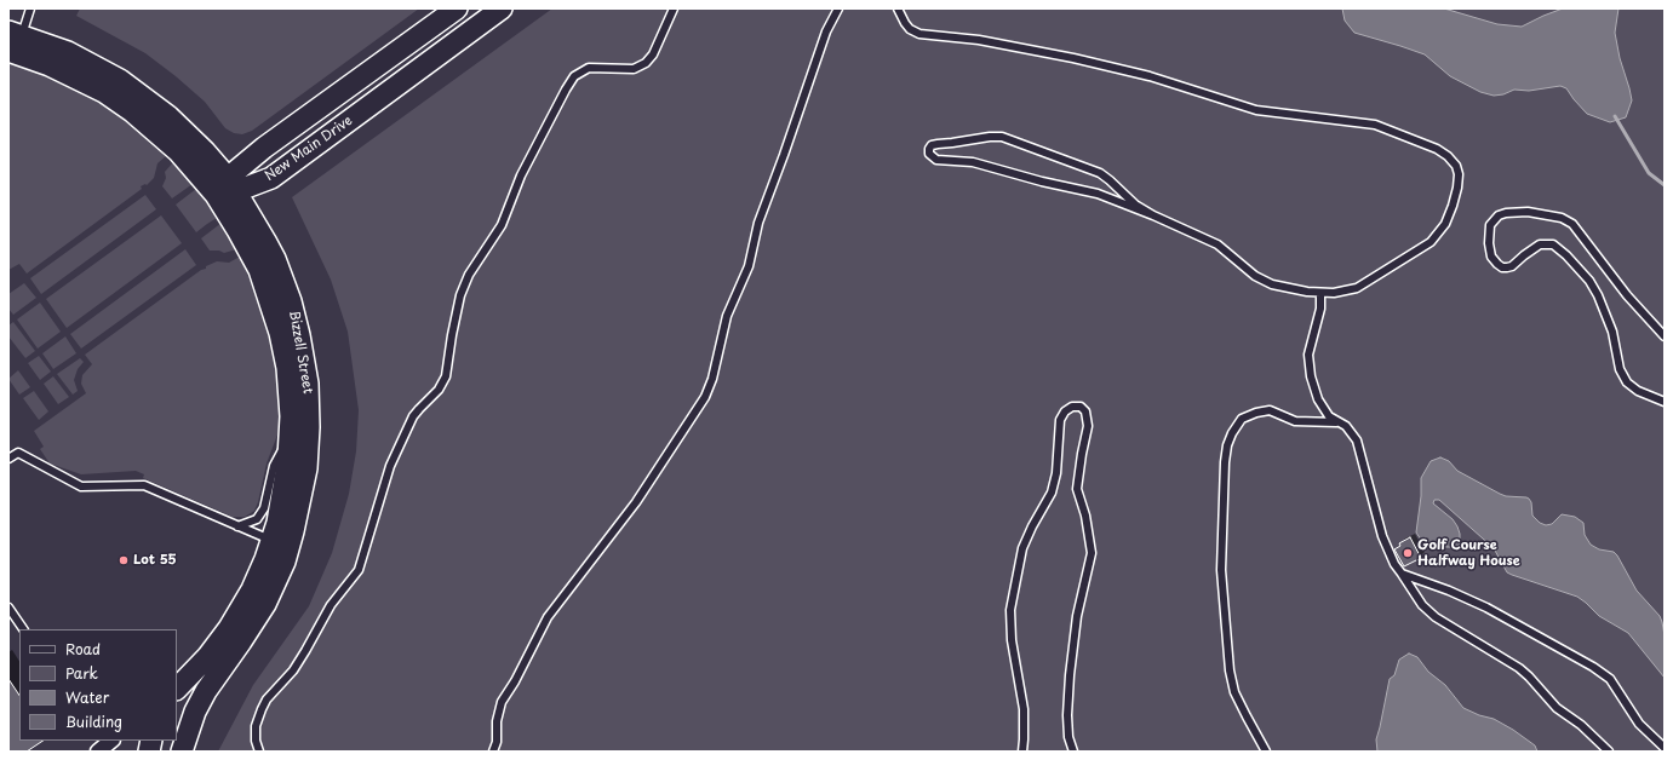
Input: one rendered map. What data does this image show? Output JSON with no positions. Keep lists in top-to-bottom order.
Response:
{
  "streets": {
    "street": ["New Main Drive", "Bizzell Street"]
  },
  "crossings": [
    ["New Main Drive", "Bizzell Street"]
  ],
  "places": ["Golf Course Halfway House", "Lot 55"],
  "legend": [
    "Road",
    "Park",
    "Water",
    "Building"
  ]
}
